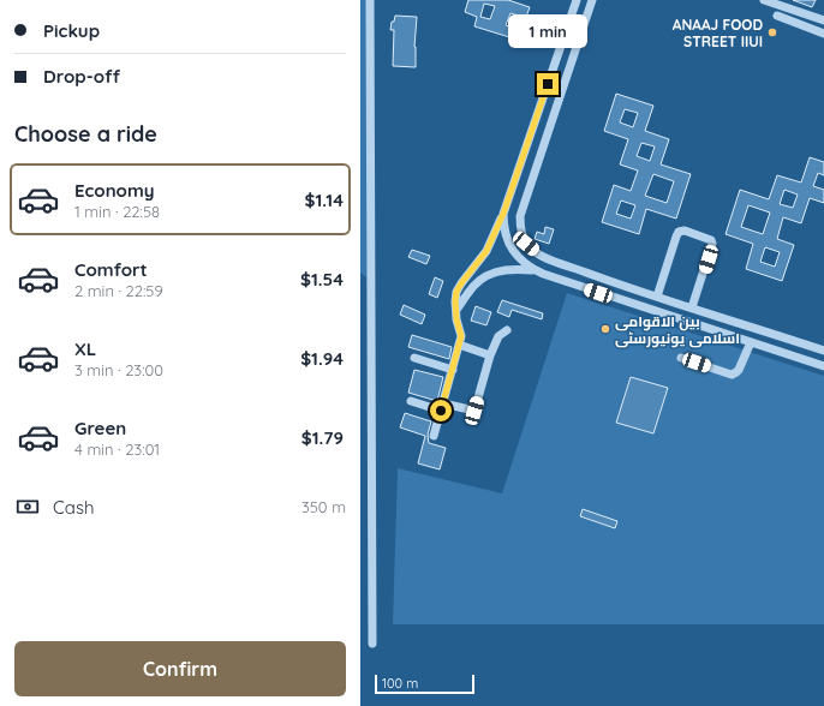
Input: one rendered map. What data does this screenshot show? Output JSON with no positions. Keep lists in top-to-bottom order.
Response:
{
  "places": ["ANAAJ FOOD STREET IIUI", "بین الاقوامی اسلامی یونیورسٹی"],
  "scale_bar": "100 m",
  "page": {
    "banner": ["Pickup", "Drop-off"],
    "bubble": "1 min",
    "heading": "Choose a ride",
    "list": [
      {
        "name": "Economy",
        "note": "1 min · 22:58",
        "value": "$1.14"
      },
      {
        "name": "Comfort",
        "note": "2 min · 22:59",
        "value": "$1.54"
      },
      {
        "name": "XL",
        "note": "3 min · 23:00",
        "value": "$1.94"
      },
      {
        "name": "Green",
        "note": "4 min · 23:01",
        "value": "$1.79"
      }
    ],
    "pay": ["Cash", "350 m"],
    "buttons": "Confirm",
    "scale": "100 m"
  }
}
